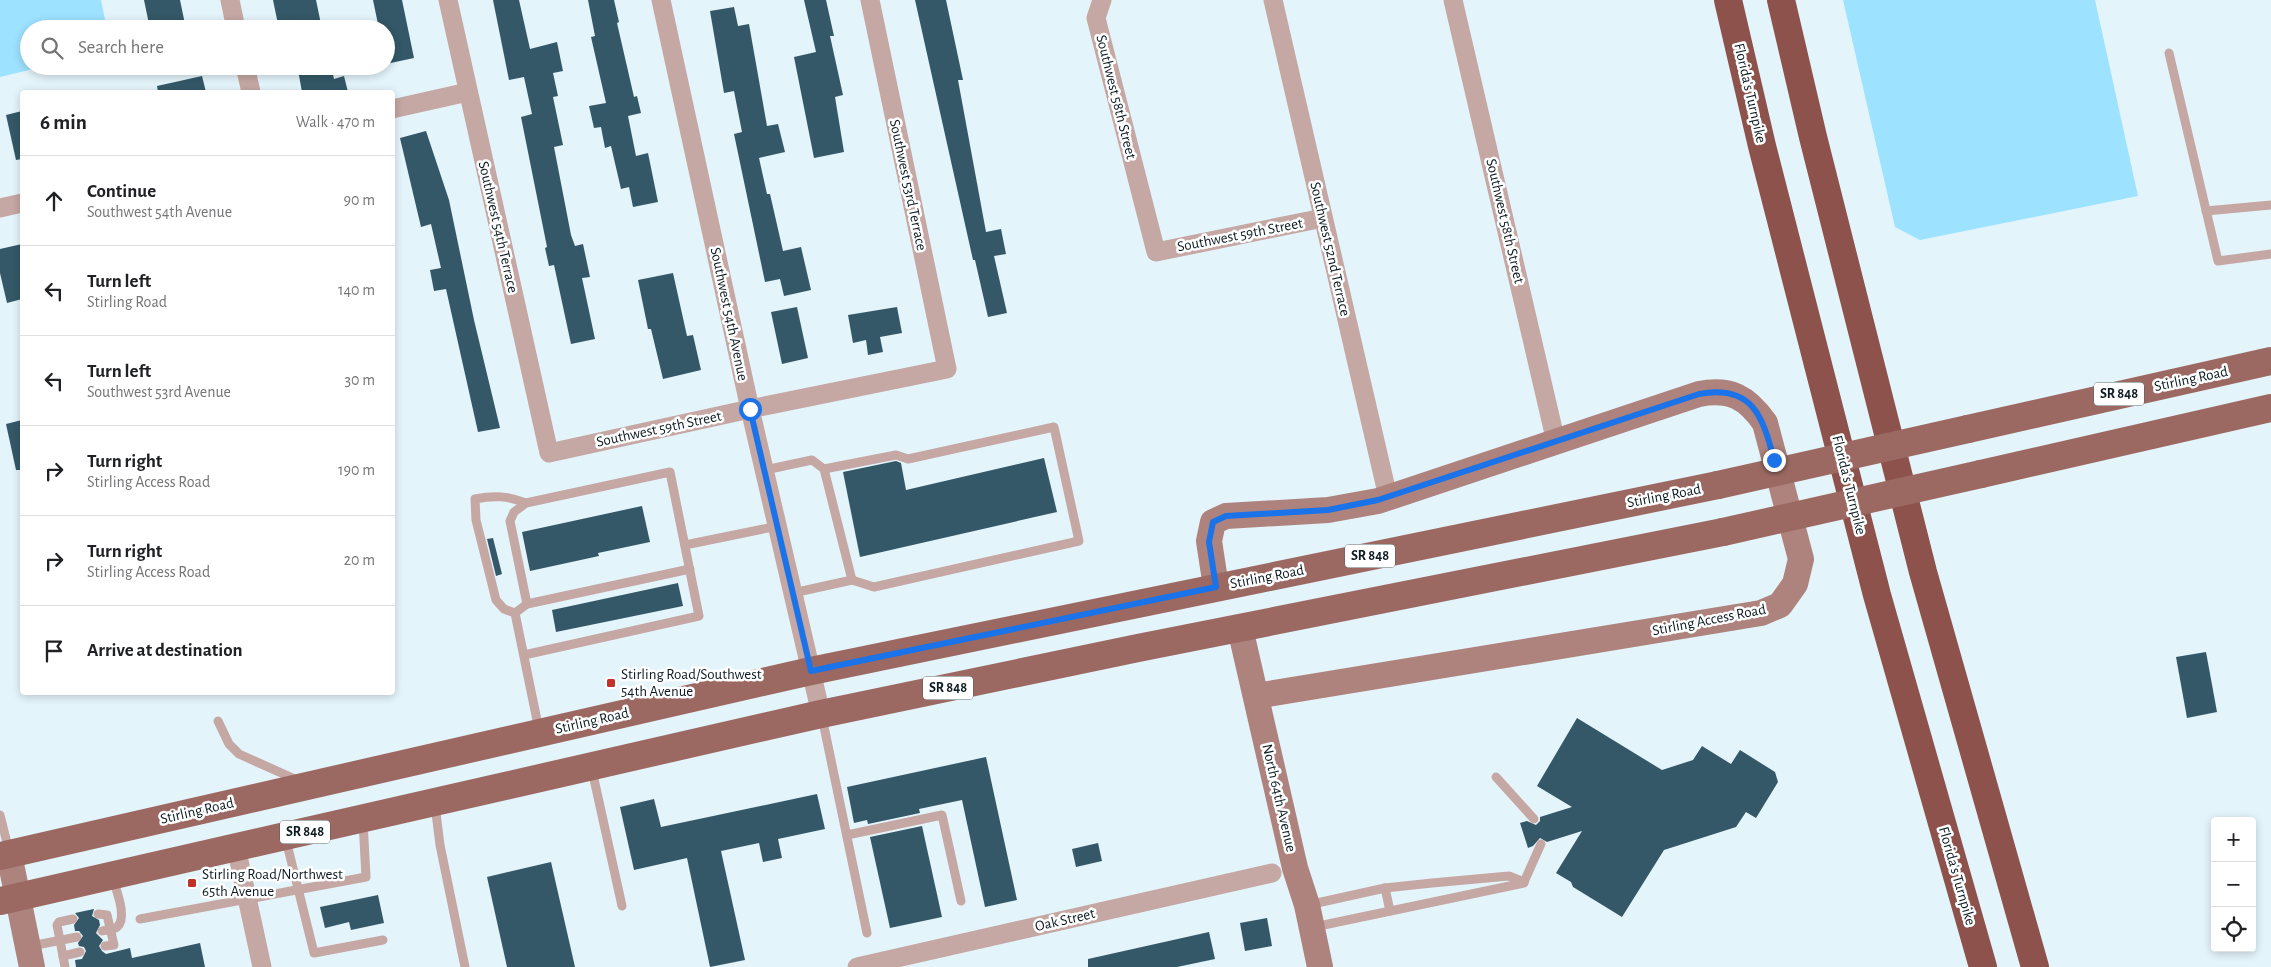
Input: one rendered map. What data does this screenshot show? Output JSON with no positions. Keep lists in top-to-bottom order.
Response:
{
  "streets": {
    "highway": ["Florida's Turnpike"],
    "main road": ["Stirling Road", "SR 848"],
    "street": [
      "Southwest 58th Street",
      "Southwest 53rd Terrace",
      "Southwest 54th Terrace",
      "Southwest 59th Street",
      "Southwest 52nd Terrace",
      "Southwest 54th Avenue",
      "Stirling Access Road",
      "North 64th Avenue",
      "Oak Street"
    ]
  },
  "crossings": [
    ["Southwest 58th Street", "Southwest 59th Street"],
    ["Southwest 58th Street", "Stirling Access Road"],
    ["Southwest 53rd Terrace", "Southwest 59th Street"],
    ["Southwest 54th Terrace", "Southwest 59th Street"],
    ["Southwest 59th Street", "Southwest 52nd Terrace"],
    ["Southwest 59th Street", "Southwest 54th Avenue"],
    ["Southwest 52nd Terrace", "Stirling Access Road"],
    ["Southwest 54th Avenue", "Stirling Road"],
    ["Southwest 54th Avenue", "SR 848"],
    ["Stirling Road", "Stirling Access Road"],
    ["SR 848", "North 64th Avenue"],
    ["Stirling Access Road", "North 64th Avenue"]
  ],
  "places": {
    "transit": ["Stirling Road/Southwest 54th Avenue", "Stirling Road/Northwest 65th Avenue"]
  },
  "page": {
    "search": "Search here",
    "heading": ["6 min", "Walk · 470 m"],
    "list": [
      ["Continue", "Southwest 54th Avenue", "90 m"],
      ["Turn left", "Stirling Road", "140 m"],
      ["Turn left", "Southwest 53rd Avenue", "30 m"],
      ["Turn right", "Stirling Access Road", "190 m"],
      ["Turn right", "Stirling Access Road", "20 m"],
      "Arrive at destination"
    ],
    "map_buttons": ["+", "−"]
  }
}
